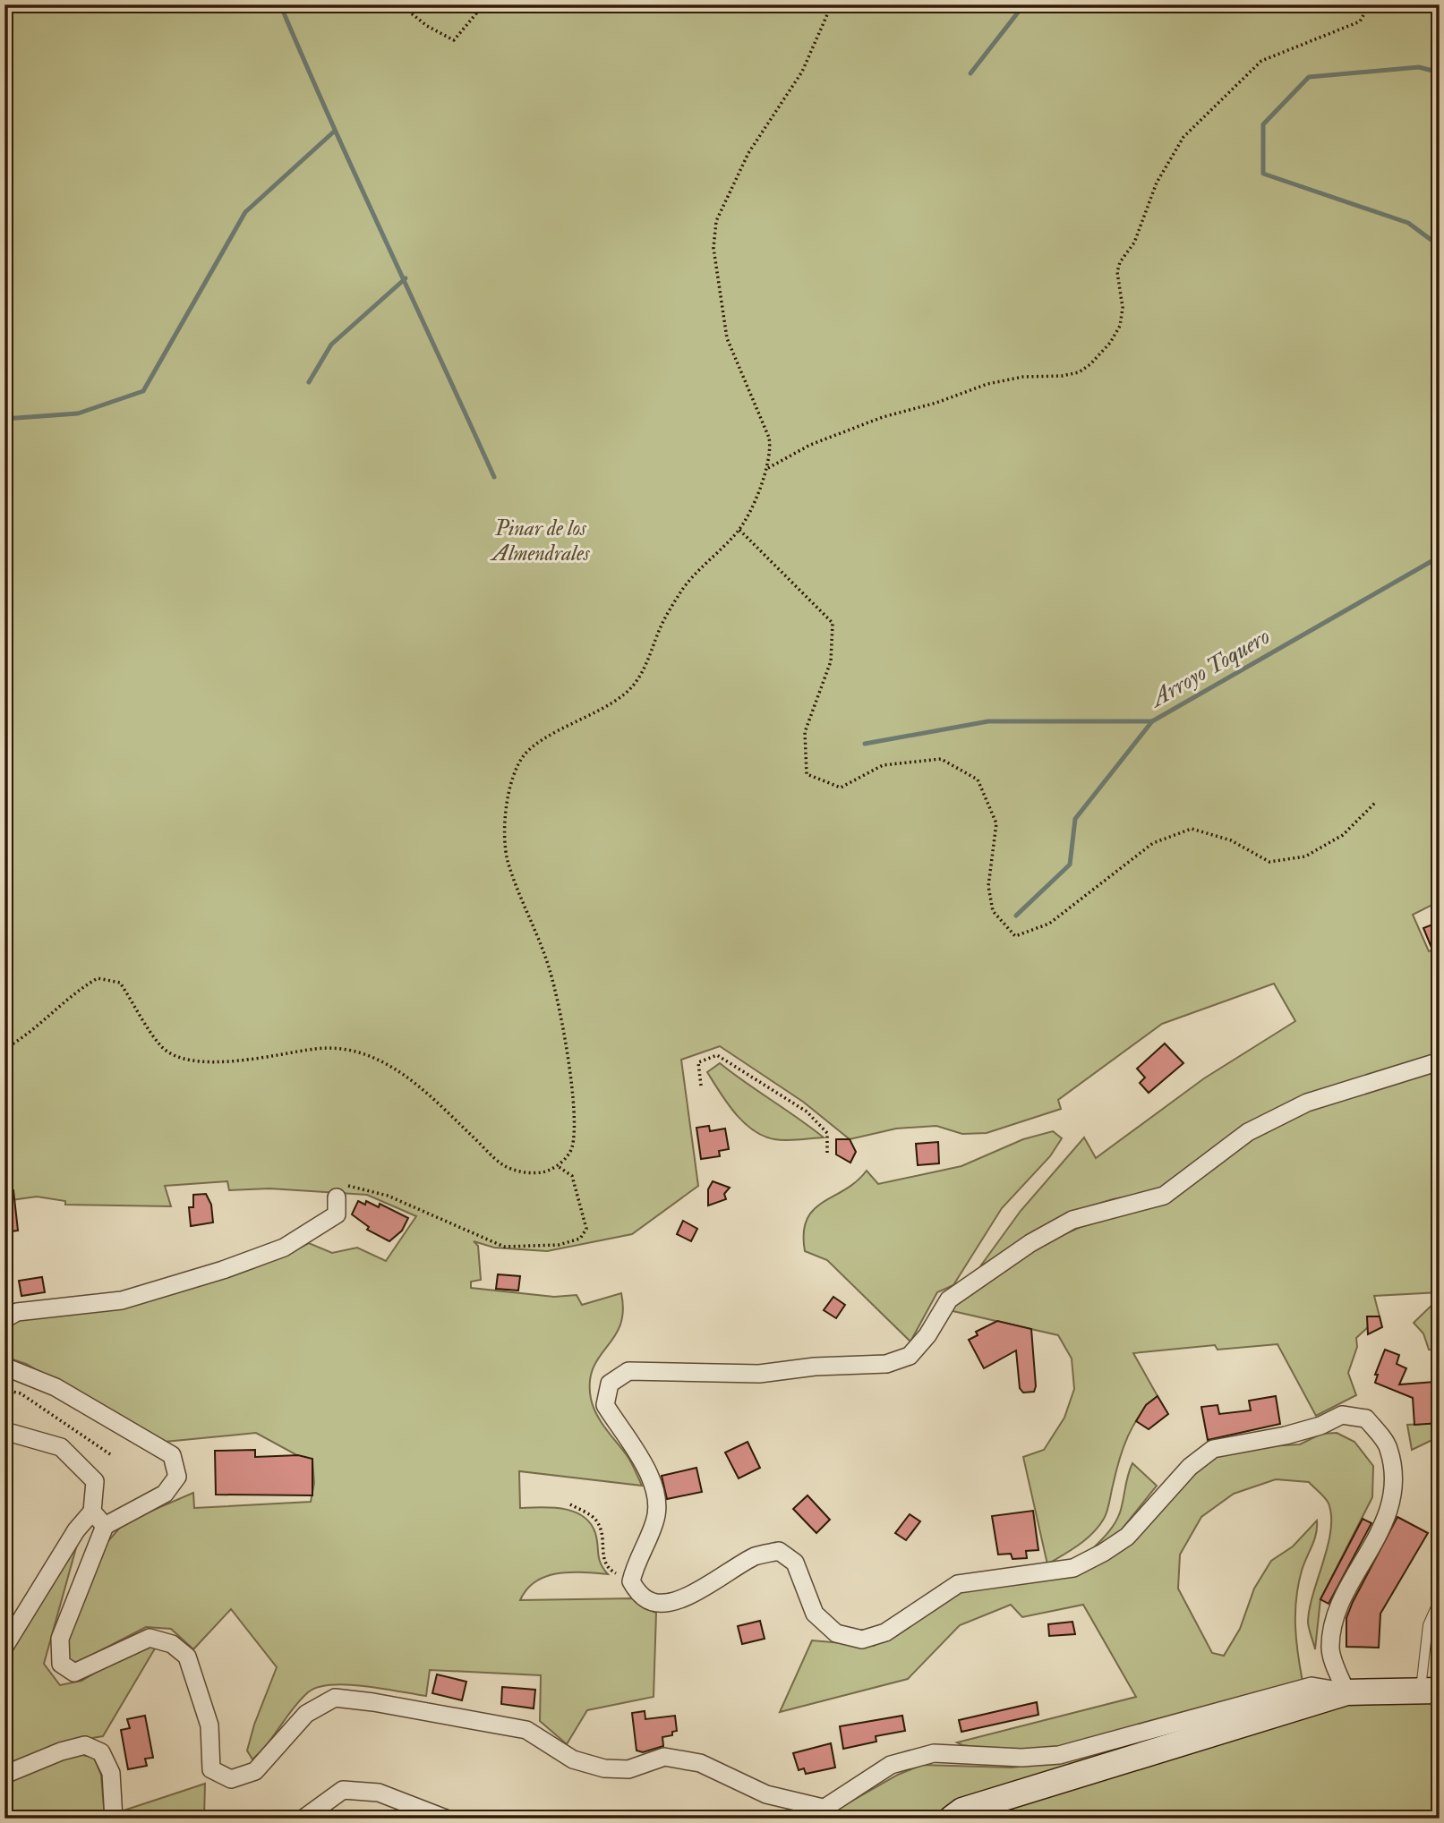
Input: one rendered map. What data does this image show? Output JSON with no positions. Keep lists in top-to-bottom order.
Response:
{
  "water": ["Arroyo Toquero"],
  "parks": ["Pinar de los Almendrales"]
}
